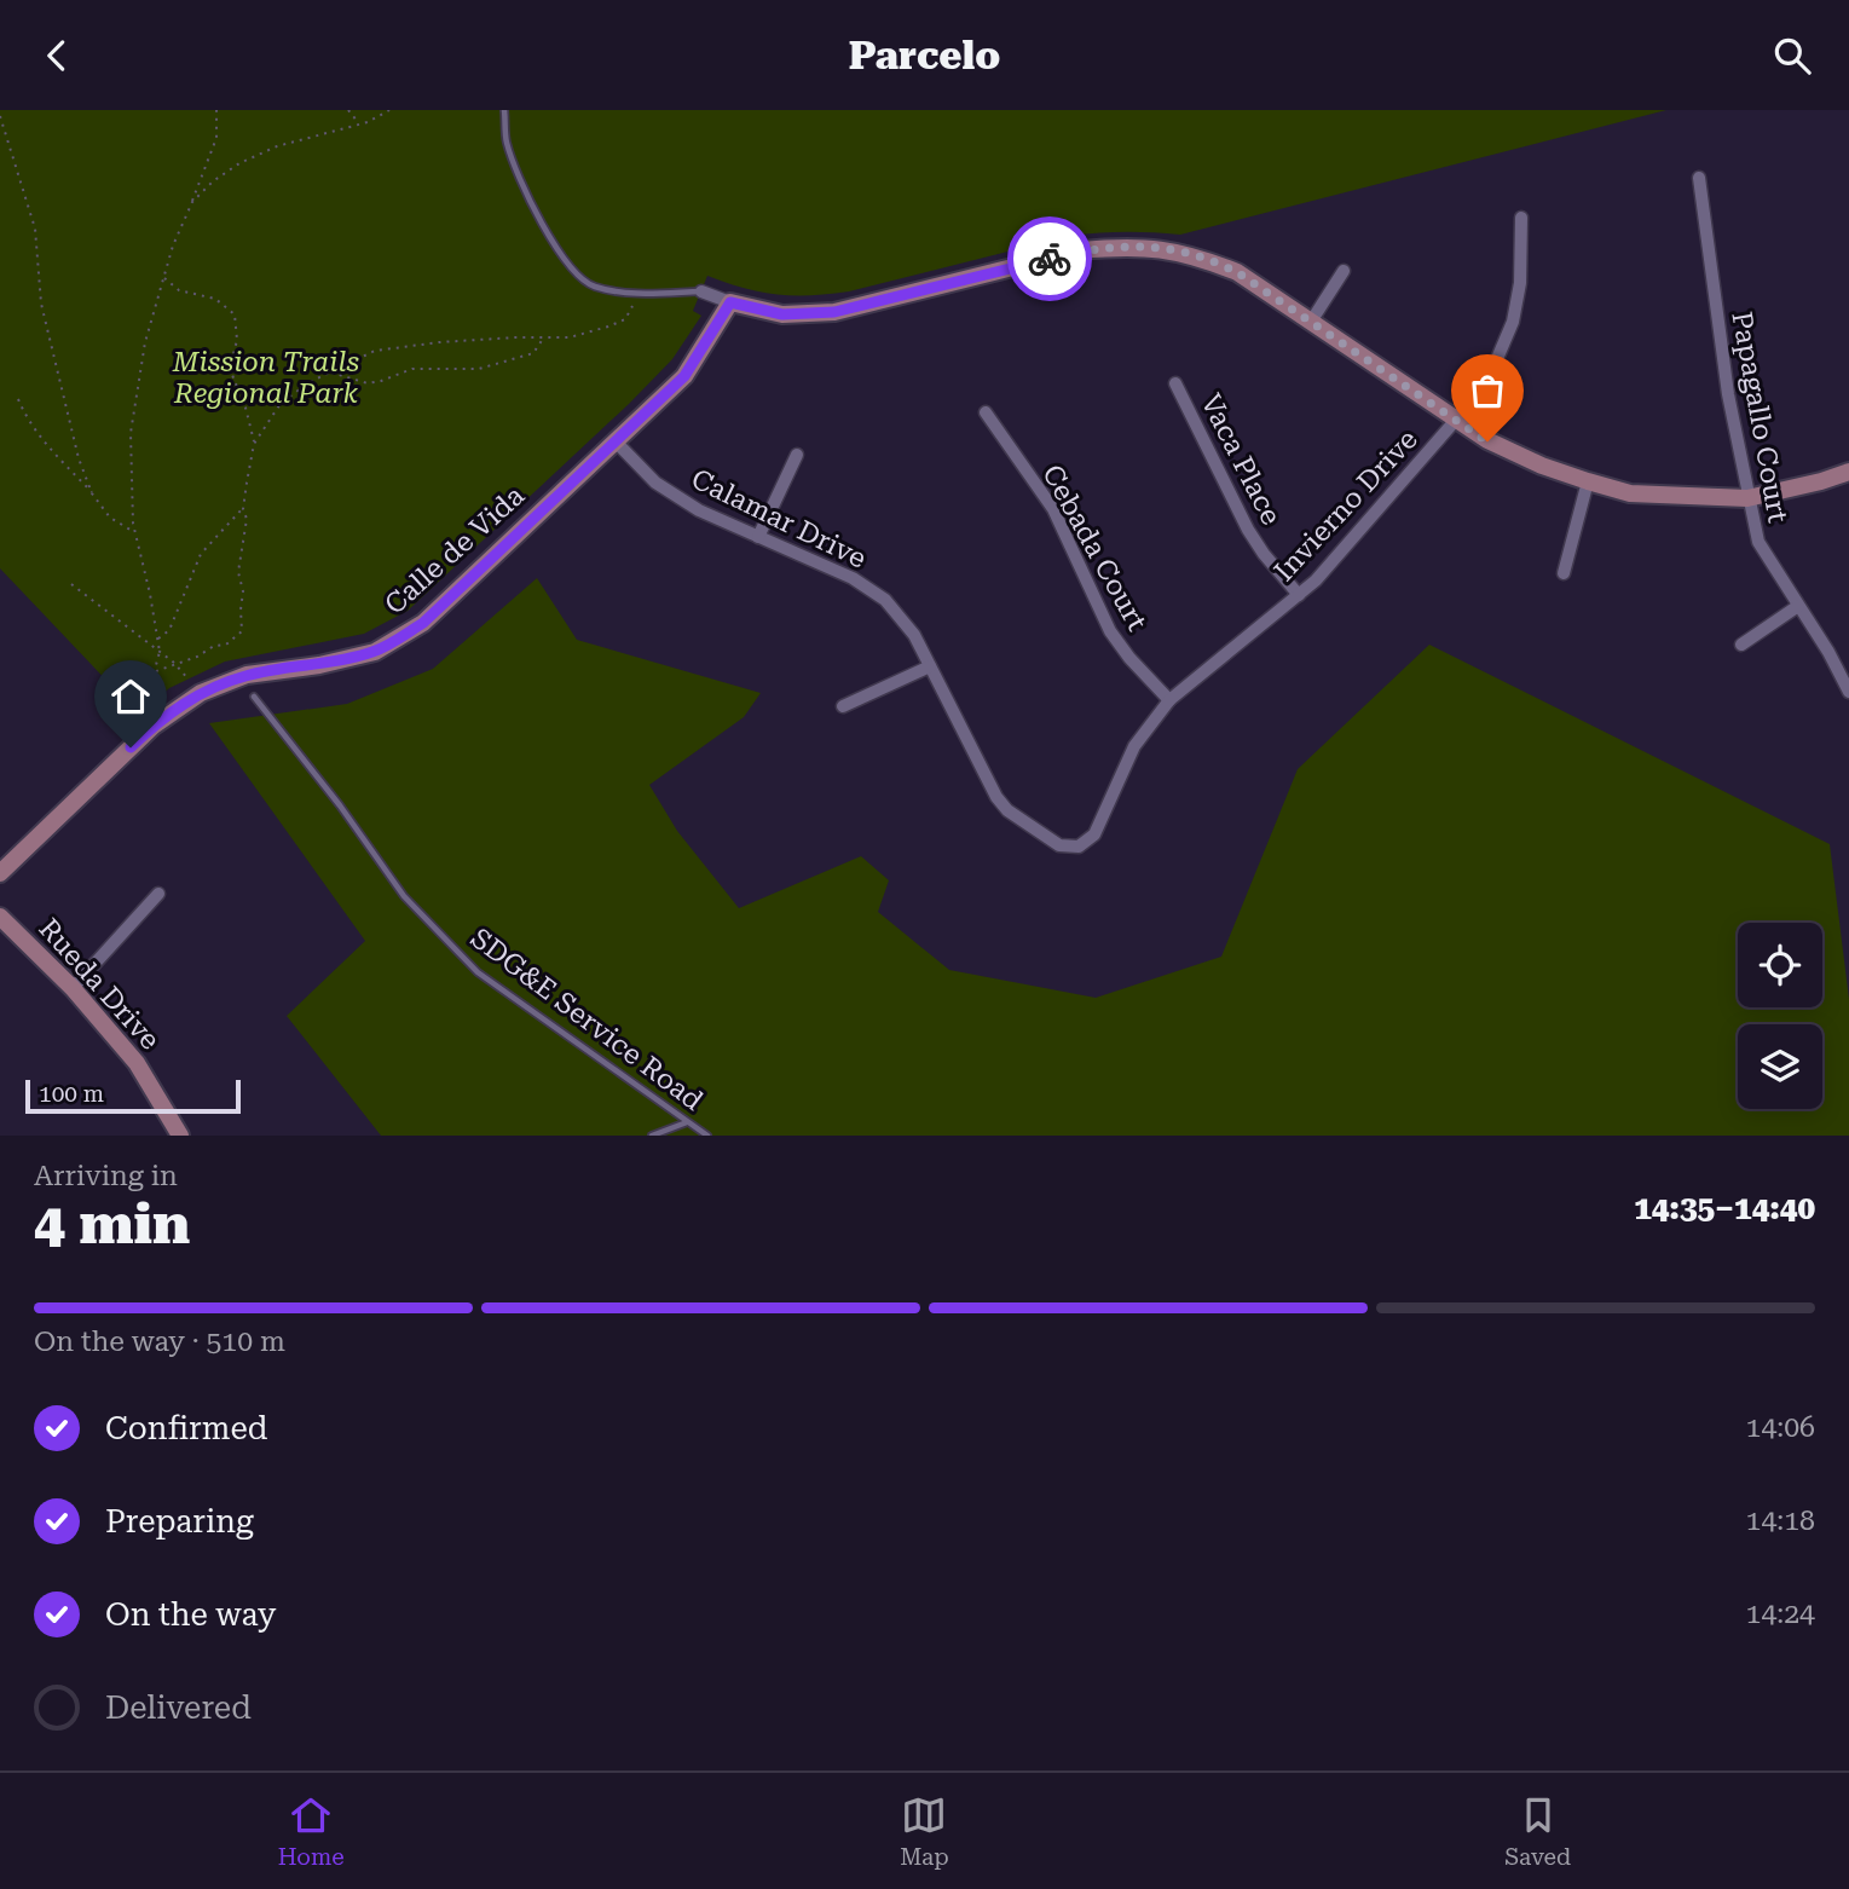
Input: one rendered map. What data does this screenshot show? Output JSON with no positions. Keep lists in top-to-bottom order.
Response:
{
  "streets": {
    "street": [
      "Papagallo Court",
      "Vaca Place",
      "Invierno Drive",
      "Calamar Drive",
      "Cebada Court",
      "Calle de Vida",
      "Rueda Drive"
    ],
    "lane": ["SDG&E Service Road"]
  },
  "crossings": [
    ["Vaca Place", "Invierno Drive"],
    ["Invierno Drive", "Calamar Drive"],
    ["Invierno Drive", "Cebada Court"],
    ["Calamar Drive", "Calle de Vida"]
  ],
  "parks": ["Mission Trails Regional Park"],
  "scale_bar": "100 m",
  "page": {
    "header": "Parcelo",
    "scale": "100 m",
    "heading": ["4 min", "Arriving in", "14:35–14:40"],
    "bar": "On the way · 510 m",
    "list": [
      ["Confirmed", "14:06"],
      ["Preparing", "14:18"],
      ["On the way", "14:24"],
      "Delivered"
    ],
    "tabs": ["Home", "Map", "Saved"]
  }
}
